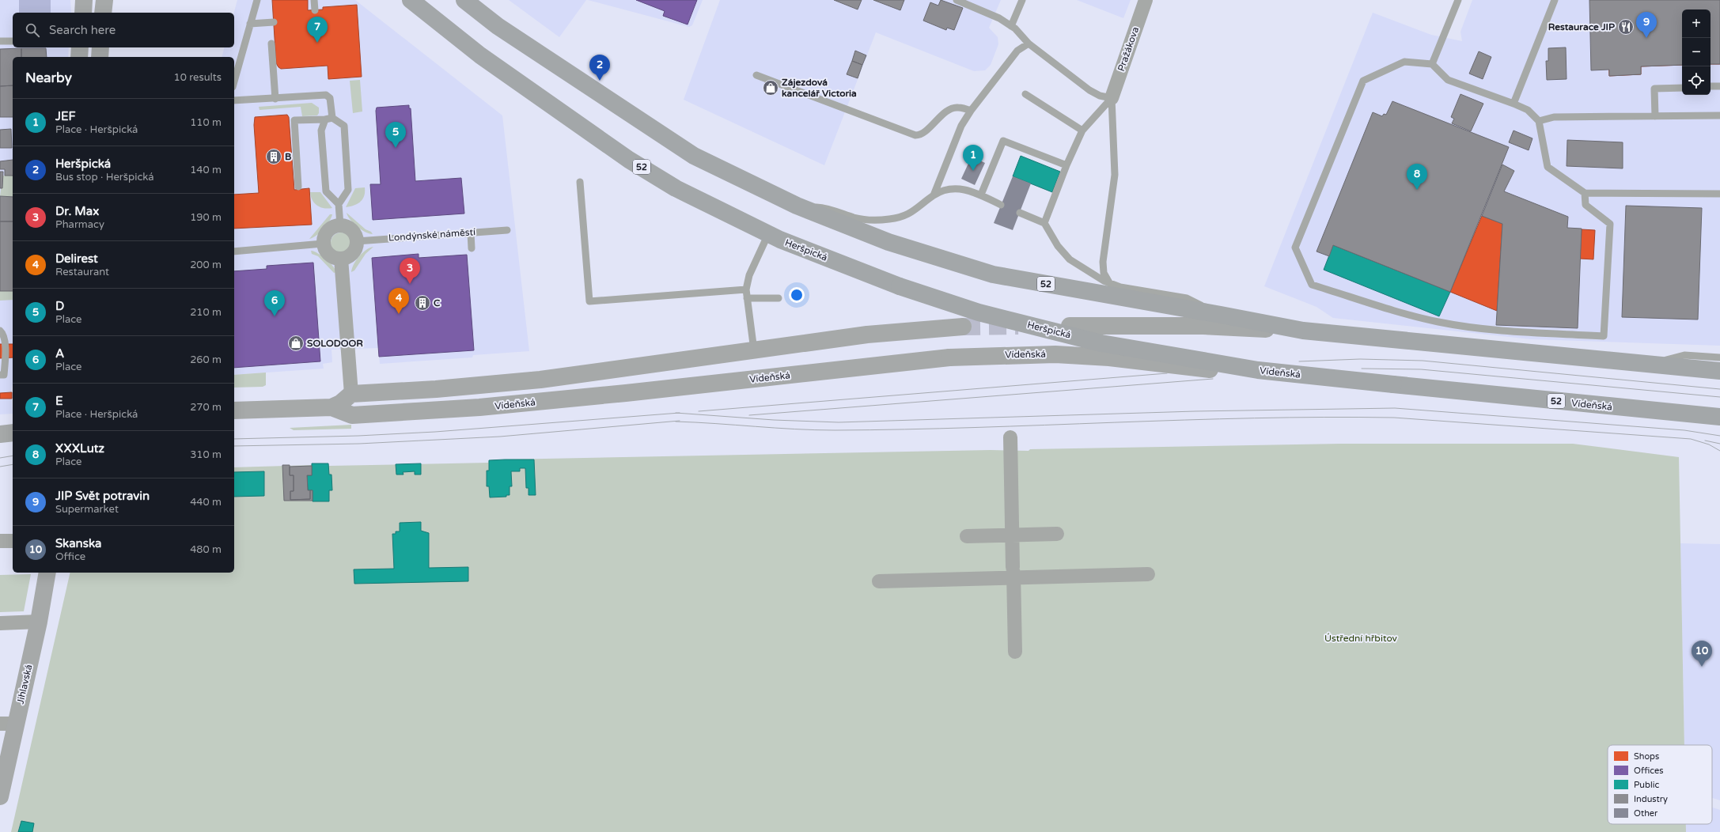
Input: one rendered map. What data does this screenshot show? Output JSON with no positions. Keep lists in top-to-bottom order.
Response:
{
  "streets": {
    "highway": ["52", "Heršpická", "Vídeňská"],
    "main road": ["Jihlavská"],
    "street": ["Pražákova"],
    "lane": ["Londýnské náměstí"]
  },
  "crossings": [
    ["Heršpická", "Vídeňská"]
  ],
  "parks": ["Ústřední hřbitov"],
  "places": {
    "restaurant": ["Restaurace JIP"],
    "shop": ["Zájezdová kancelář Victoria", "SOLODOOR"],
    "building": ["B", "C"]
  },
  "legend": [
    "Shops",
    "Offices",
    "Public",
    "Industry",
    "Other"
  ],
  "page": {
    "map_buttons": ["+", "−"],
    "pins": [
      "9",
      "7",
      "2",
      "5",
      "1",
      "8",
      "3",
      "4",
      "6",
      "10"
    ],
    "search": "Search here",
    "heading": ["Nearby", "10 results"],
    "list": [
      {
        "mark": "1",
        "name": "JEF",
        "note": "Place · Heršpická",
        "value": "110 m"
      },
      {
        "mark": "2",
        "name": "Heršpická",
        "note": "Bus stop · Heršpická",
        "value": "140 m"
      },
      {
        "mark": "3",
        "name": "Dr. Max",
        "note": "Pharmacy",
        "value": "190 m"
      },
      {
        "mark": "4",
        "name": "Delirest",
        "note": "Restaurant",
        "value": "200 m"
      },
      {
        "mark": "5",
        "name": "D",
        "note": "Place",
        "value": "210 m"
      },
      {
        "mark": "6",
        "name": "A",
        "note": "Place",
        "value": "260 m"
      },
      {
        "mark": "7",
        "name": "E",
        "note": "Place · Heršpická",
        "value": "270 m"
      },
      {
        "mark": "8",
        "name": "XXXLutz",
        "note": "Place",
        "value": "310 m"
      },
      {
        "mark": "9",
        "name": "JIP Svět potravin",
        "note": "Supermarket",
        "value": "440 m"
      },
      {
        "mark": "10",
        "name": "Skanska",
        "note": "Office",
        "value": "480 m"
      }
    ]
  }
}
